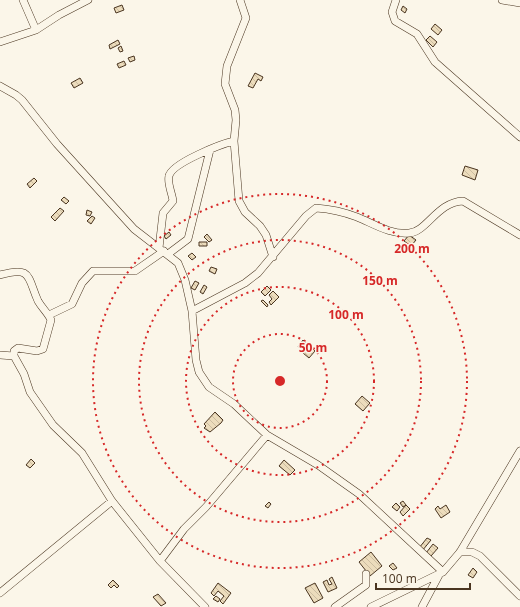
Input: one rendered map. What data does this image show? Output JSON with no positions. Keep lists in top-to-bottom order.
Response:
{
  "scale_bar": "100 m",
  "rings": [
    "200 m",
    "150 m",
    "100 m",
    "50 m"
  ]
}
